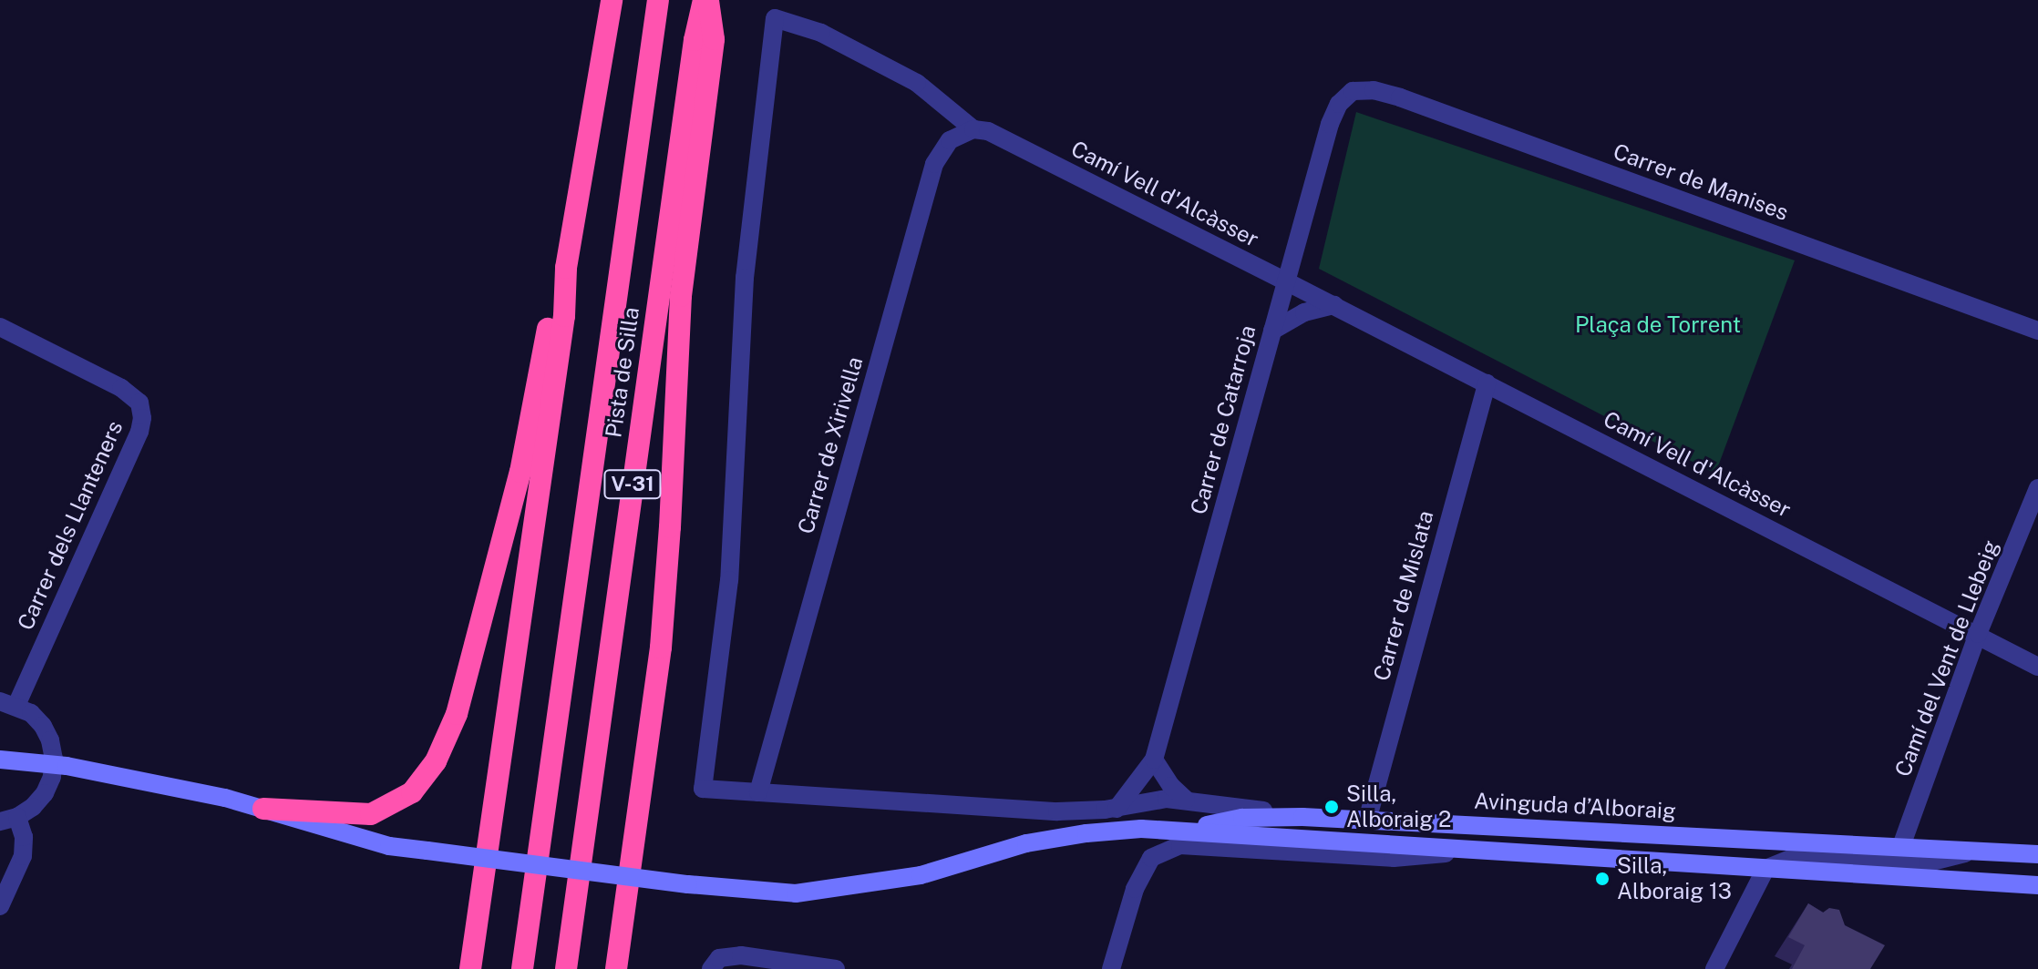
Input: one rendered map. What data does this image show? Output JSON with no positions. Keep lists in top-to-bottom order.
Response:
{
  "streets": {
    "highway": ["Pista de Silla", "V-31"],
    "street": [
      "Carrer de Manises",
      "Camí Vell d'Alcàsser",
      "Carrer de Catarroja",
      "Carrer de Xirivella",
      "Carrer dels Llanteners",
      "Carrer de Mislata",
      "Camí del Vent de Llebeig",
      "Avinguda d’Alboraig"
    ]
  },
  "crossings": [
    ["Carrer de Manises", "Carrer de Catarroja"],
    ["Camí Vell d'Alcàsser", "Carrer de Catarroja"],
    ["Camí Vell d'Alcàsser", "Carrer de Xirivella"],
    ["Camí Vell d'Alcàsser", "Carrer de Mislata"],
    ["Camí Vell d'Alcàsser", "Camí del Vent de Llebeig"],
    ["Carrer de Mislata", "Avinguda d’Alboraig"],
    ["Camí del Vent de Llebeig", "Avinguda d’Alboraig"]
  ],
  "parks": ["Plaça de Torrent"],
  "places": ["Silla, Alboraig 2", "Silla, Alboraig 13"]
}
